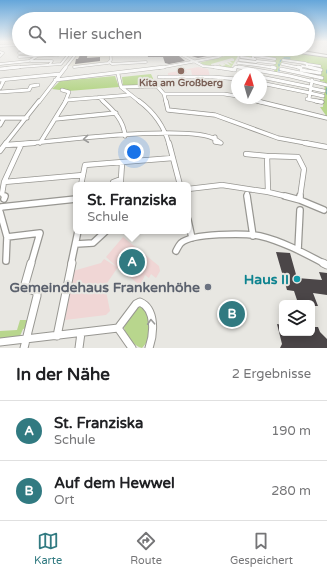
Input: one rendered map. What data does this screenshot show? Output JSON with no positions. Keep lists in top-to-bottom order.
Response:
{
  "places": ["Kita am Großberg", "Haus II", "Gemeindehaus Frankenhöhe"],
  "north": "top",
  "page": {
    "search": "Hier suchen",
    "popup": ["St. Franziska", "Schule"],
    "pins": ["A", "B"],
    "heading": ["In der Nähe", "2 Ergebnisse"],
    "list": [
      {
        "mark": "A",
        "name": "St. Franziska",
        "note": "Schule",
        "value": "190 m"
      },
      {
        "mark": "B",
        "name": "Auf dem Hewwel",
        "note": "Ort",
        "value": "280 m"
      }
    ],
    "nav": ["Karte", "Route", "Gespeichert"]
  }
}
